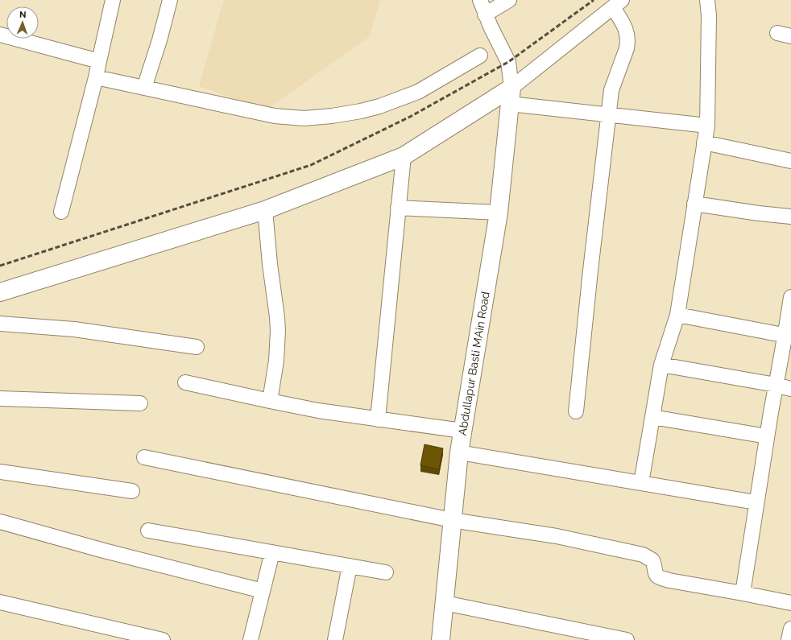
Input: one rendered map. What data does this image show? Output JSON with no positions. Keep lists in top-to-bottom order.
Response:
{
  "streets": {
    "street": ["Abdullapur Basti MAin Road"]
  },
  "north": "top"
}
